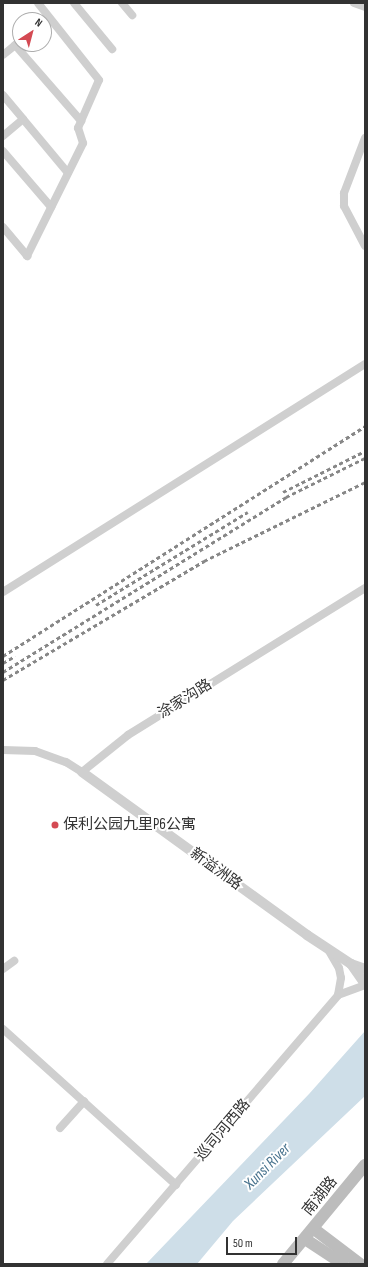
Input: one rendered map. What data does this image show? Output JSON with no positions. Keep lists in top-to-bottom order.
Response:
{
  "streets": {
    "main road": ["南湖路"],
    "street": ["涂家沟路", "新溢洲路", "巡司河西路"]
  },
  "crossings": [
    ["涂家沟路", "新溢洲路"]
  ],
  "water": ["Xunsi River"],
  "places": ["保利公园九里P6公寓"],
  "scale_bar": "50 m",
  "north": "top right"
}
